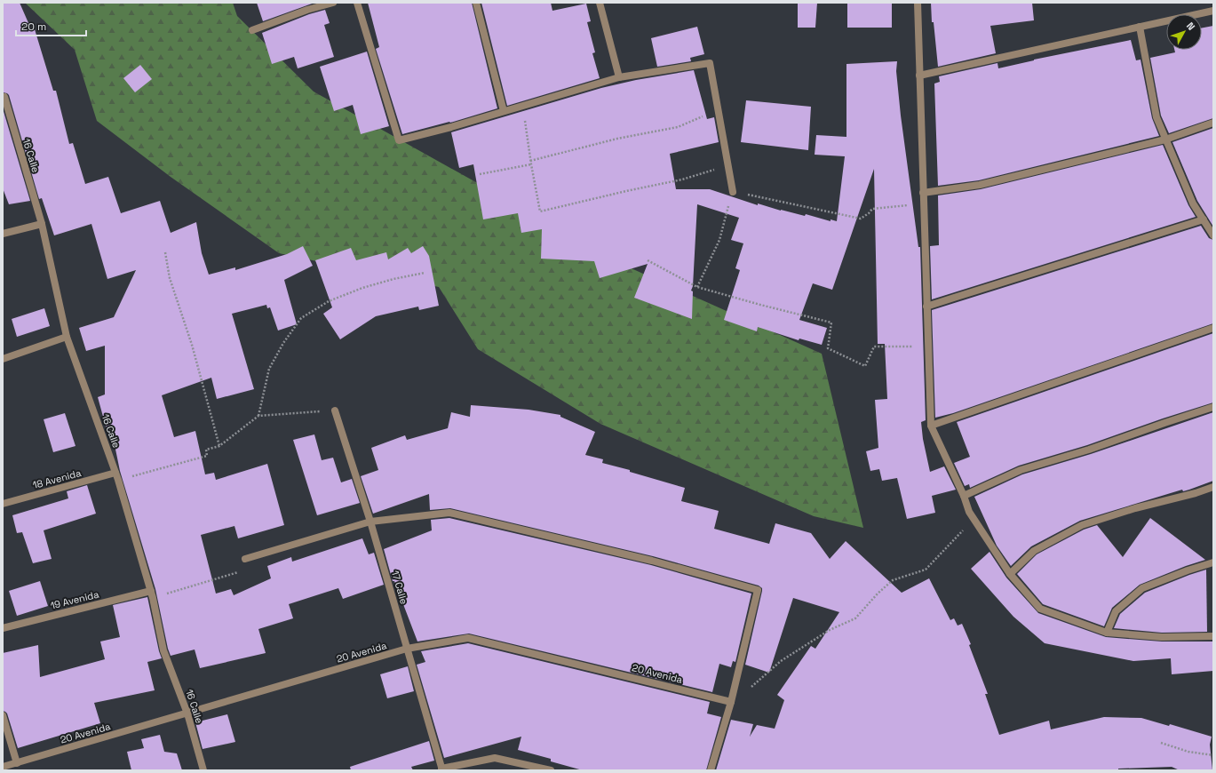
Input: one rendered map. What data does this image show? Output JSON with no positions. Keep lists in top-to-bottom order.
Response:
{
  "streets": {
    "street": [
      "16 Calle",
      "18 Avenida",
      "17 Calle",
      "19 Avenida",
      "20 Avenida"
    ]
  },
  "crossings": [
    ["16 Calle", "18 Avenida"],
    ["16 Calle", "19 Avenida"],
    ["16 Calle", "20 Avenida"],
    ["17 Calle", "20 Avenida"]
  ],
  "scale_bar": "20 m",
  "north": "top right"
}
